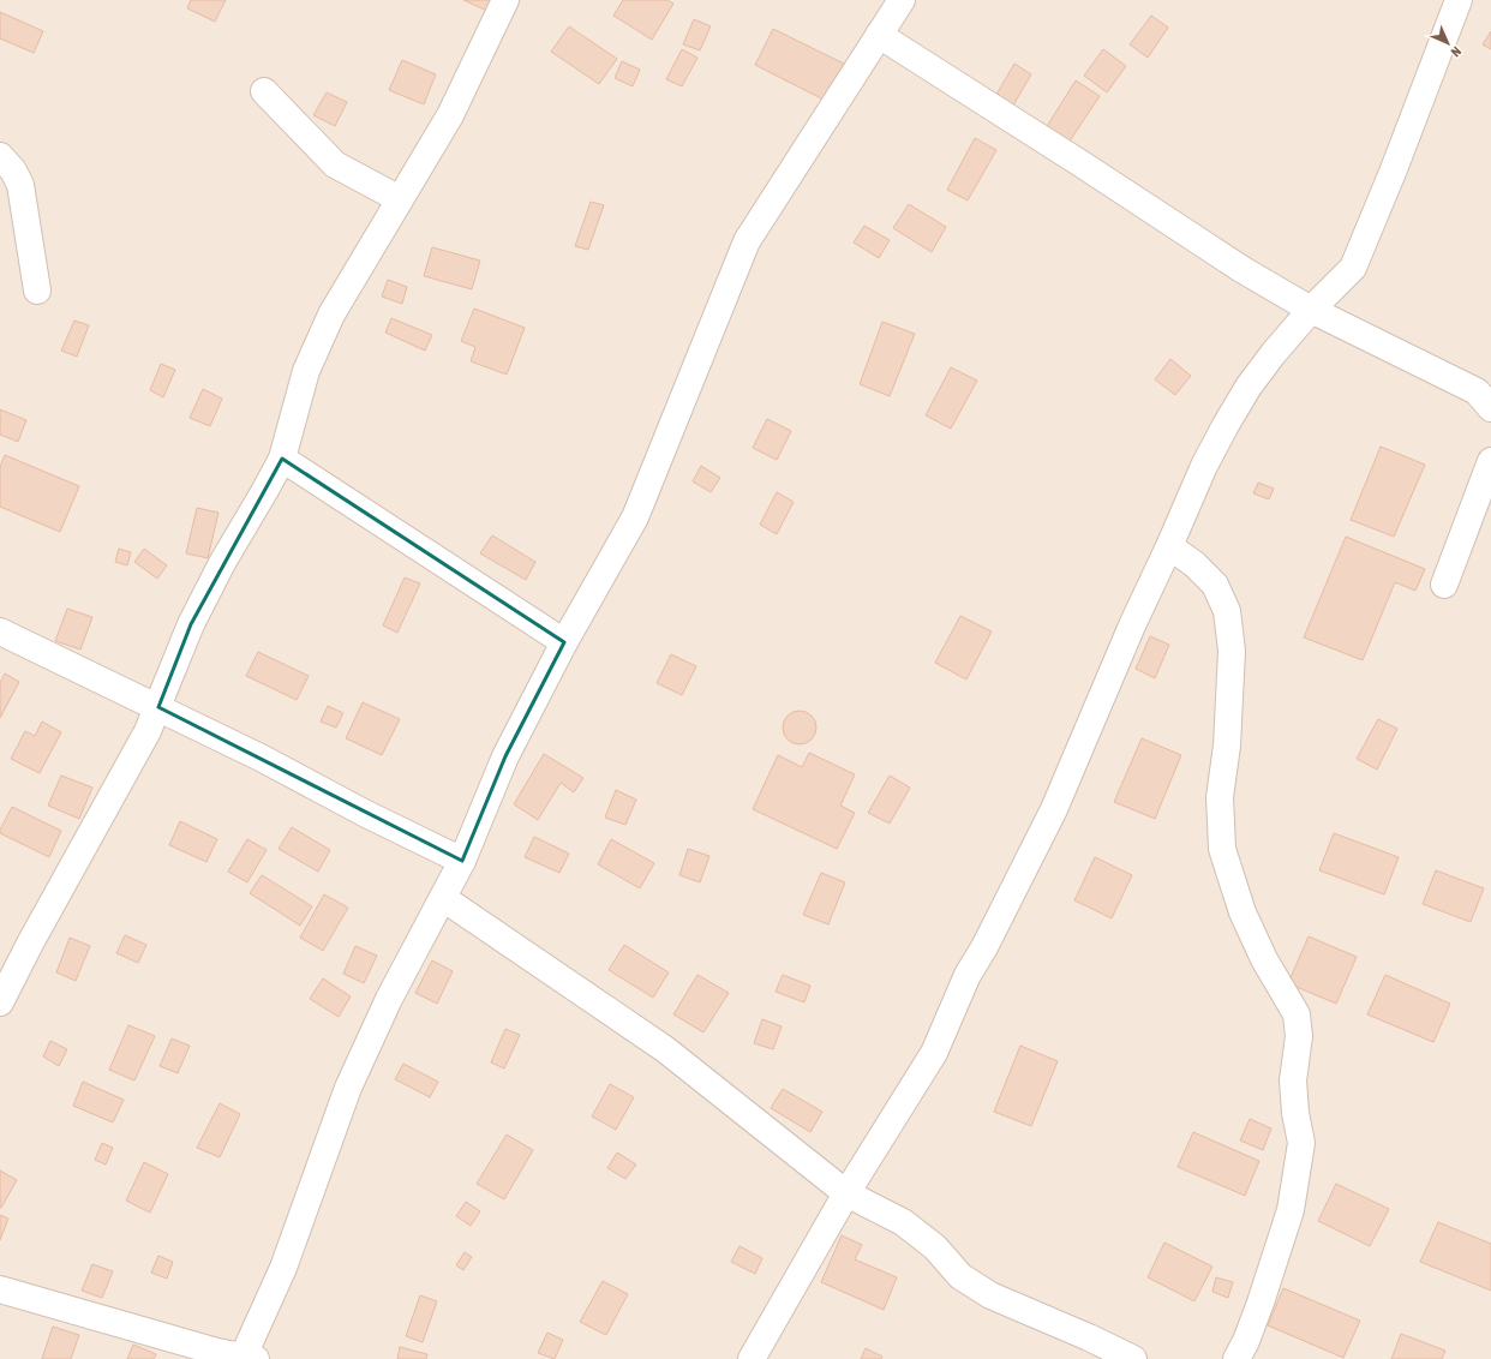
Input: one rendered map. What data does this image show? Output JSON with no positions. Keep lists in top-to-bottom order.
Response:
{
  "north": "bottom right"
}
